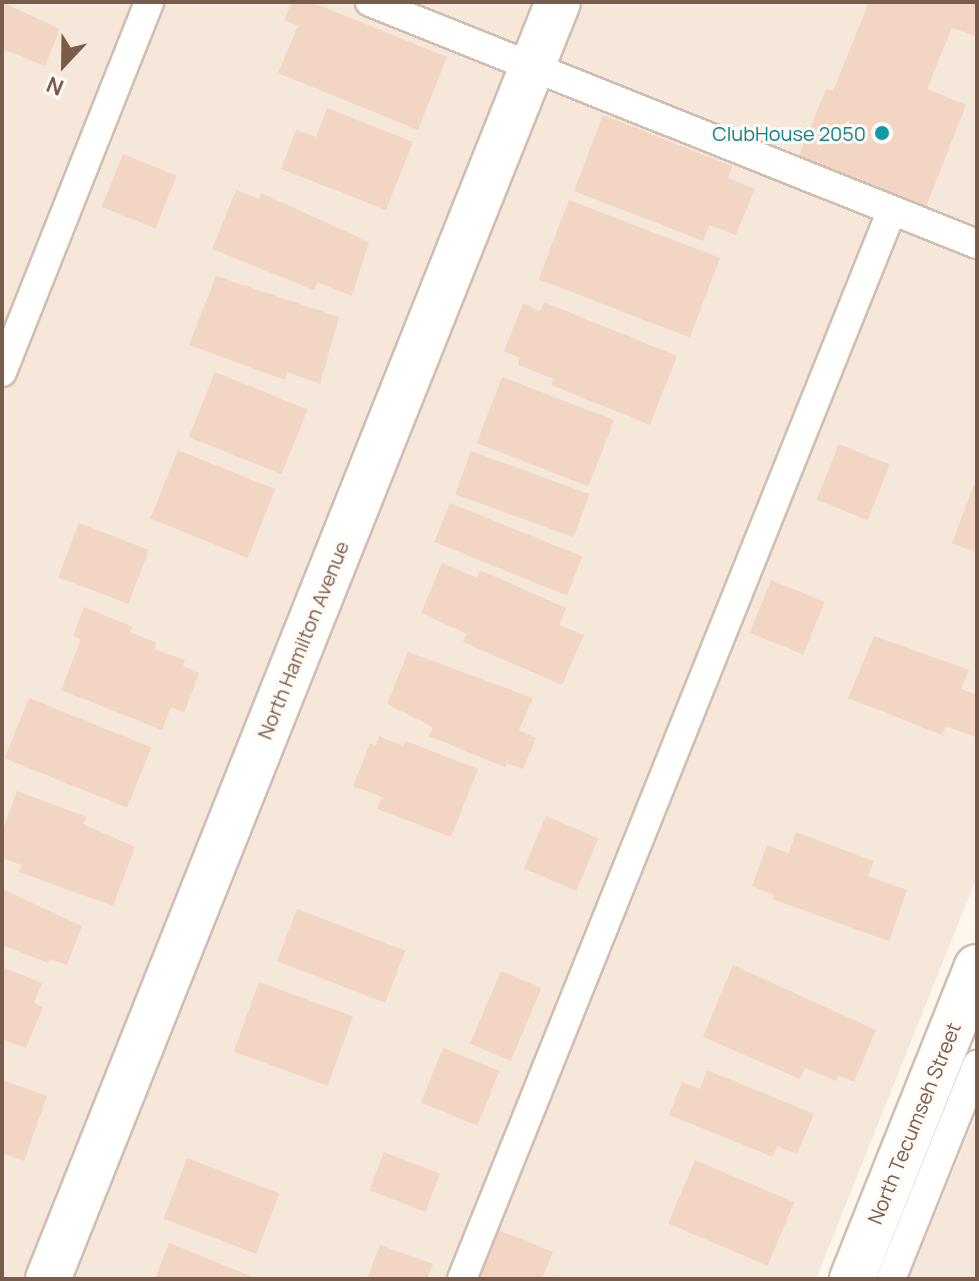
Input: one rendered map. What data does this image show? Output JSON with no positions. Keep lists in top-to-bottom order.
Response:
{
  "streets": {
    "street": ["North Hamilton Avenue", "North Tecumseh Street"]
  },
  "places": ["ClubHouse 2050"],
  "north": "bottom"
}
